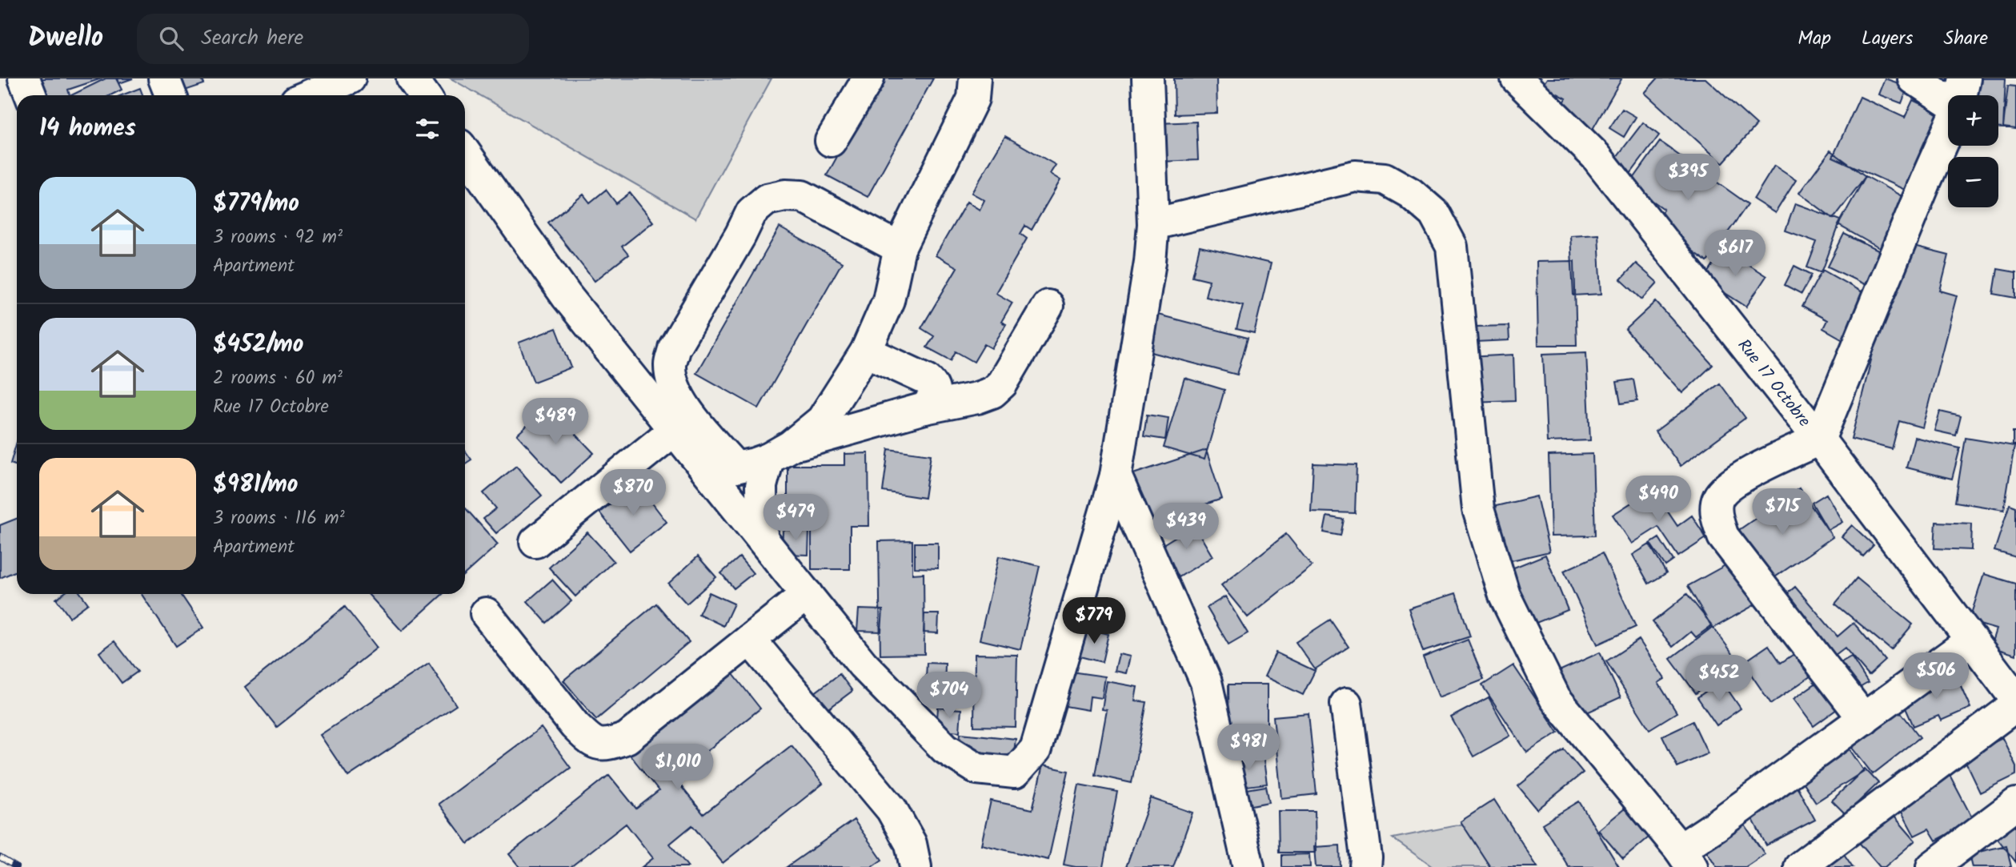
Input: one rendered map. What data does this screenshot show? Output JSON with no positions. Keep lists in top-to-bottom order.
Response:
{
  "streets": {
    "street": ["Rue 17 Octobre"]
  },
  "page": {
    "header": "Dwello",
    "search": "Search here",
    "nav": ["Map", "Layers", "Share"],
    "map_buttons": ["+", "−"],
    "heading": "14 homes",
    "price": [
      "$395",
      "$617",
      "$489",
      "$870",
      "$490",
      "$715",
      "$479",
      "$439",
      "$779",
      "$506",
      "$452",
      "$704",
      "$981",
      "$1,010"
    ],
    "list": [
      {
        "name": "$779/mo",
        "note": "3 rooms · 92 m² · Apartment"
      },
      {
        "name": "$452/mo",
        "note": "2 rooms · 60 m² · Rue 17 Octobre"
      },
      {
        "name": "$981/mo",
        "note": "3 rooms · 116 m² · Apartment"
      }
    ]
  }
}
